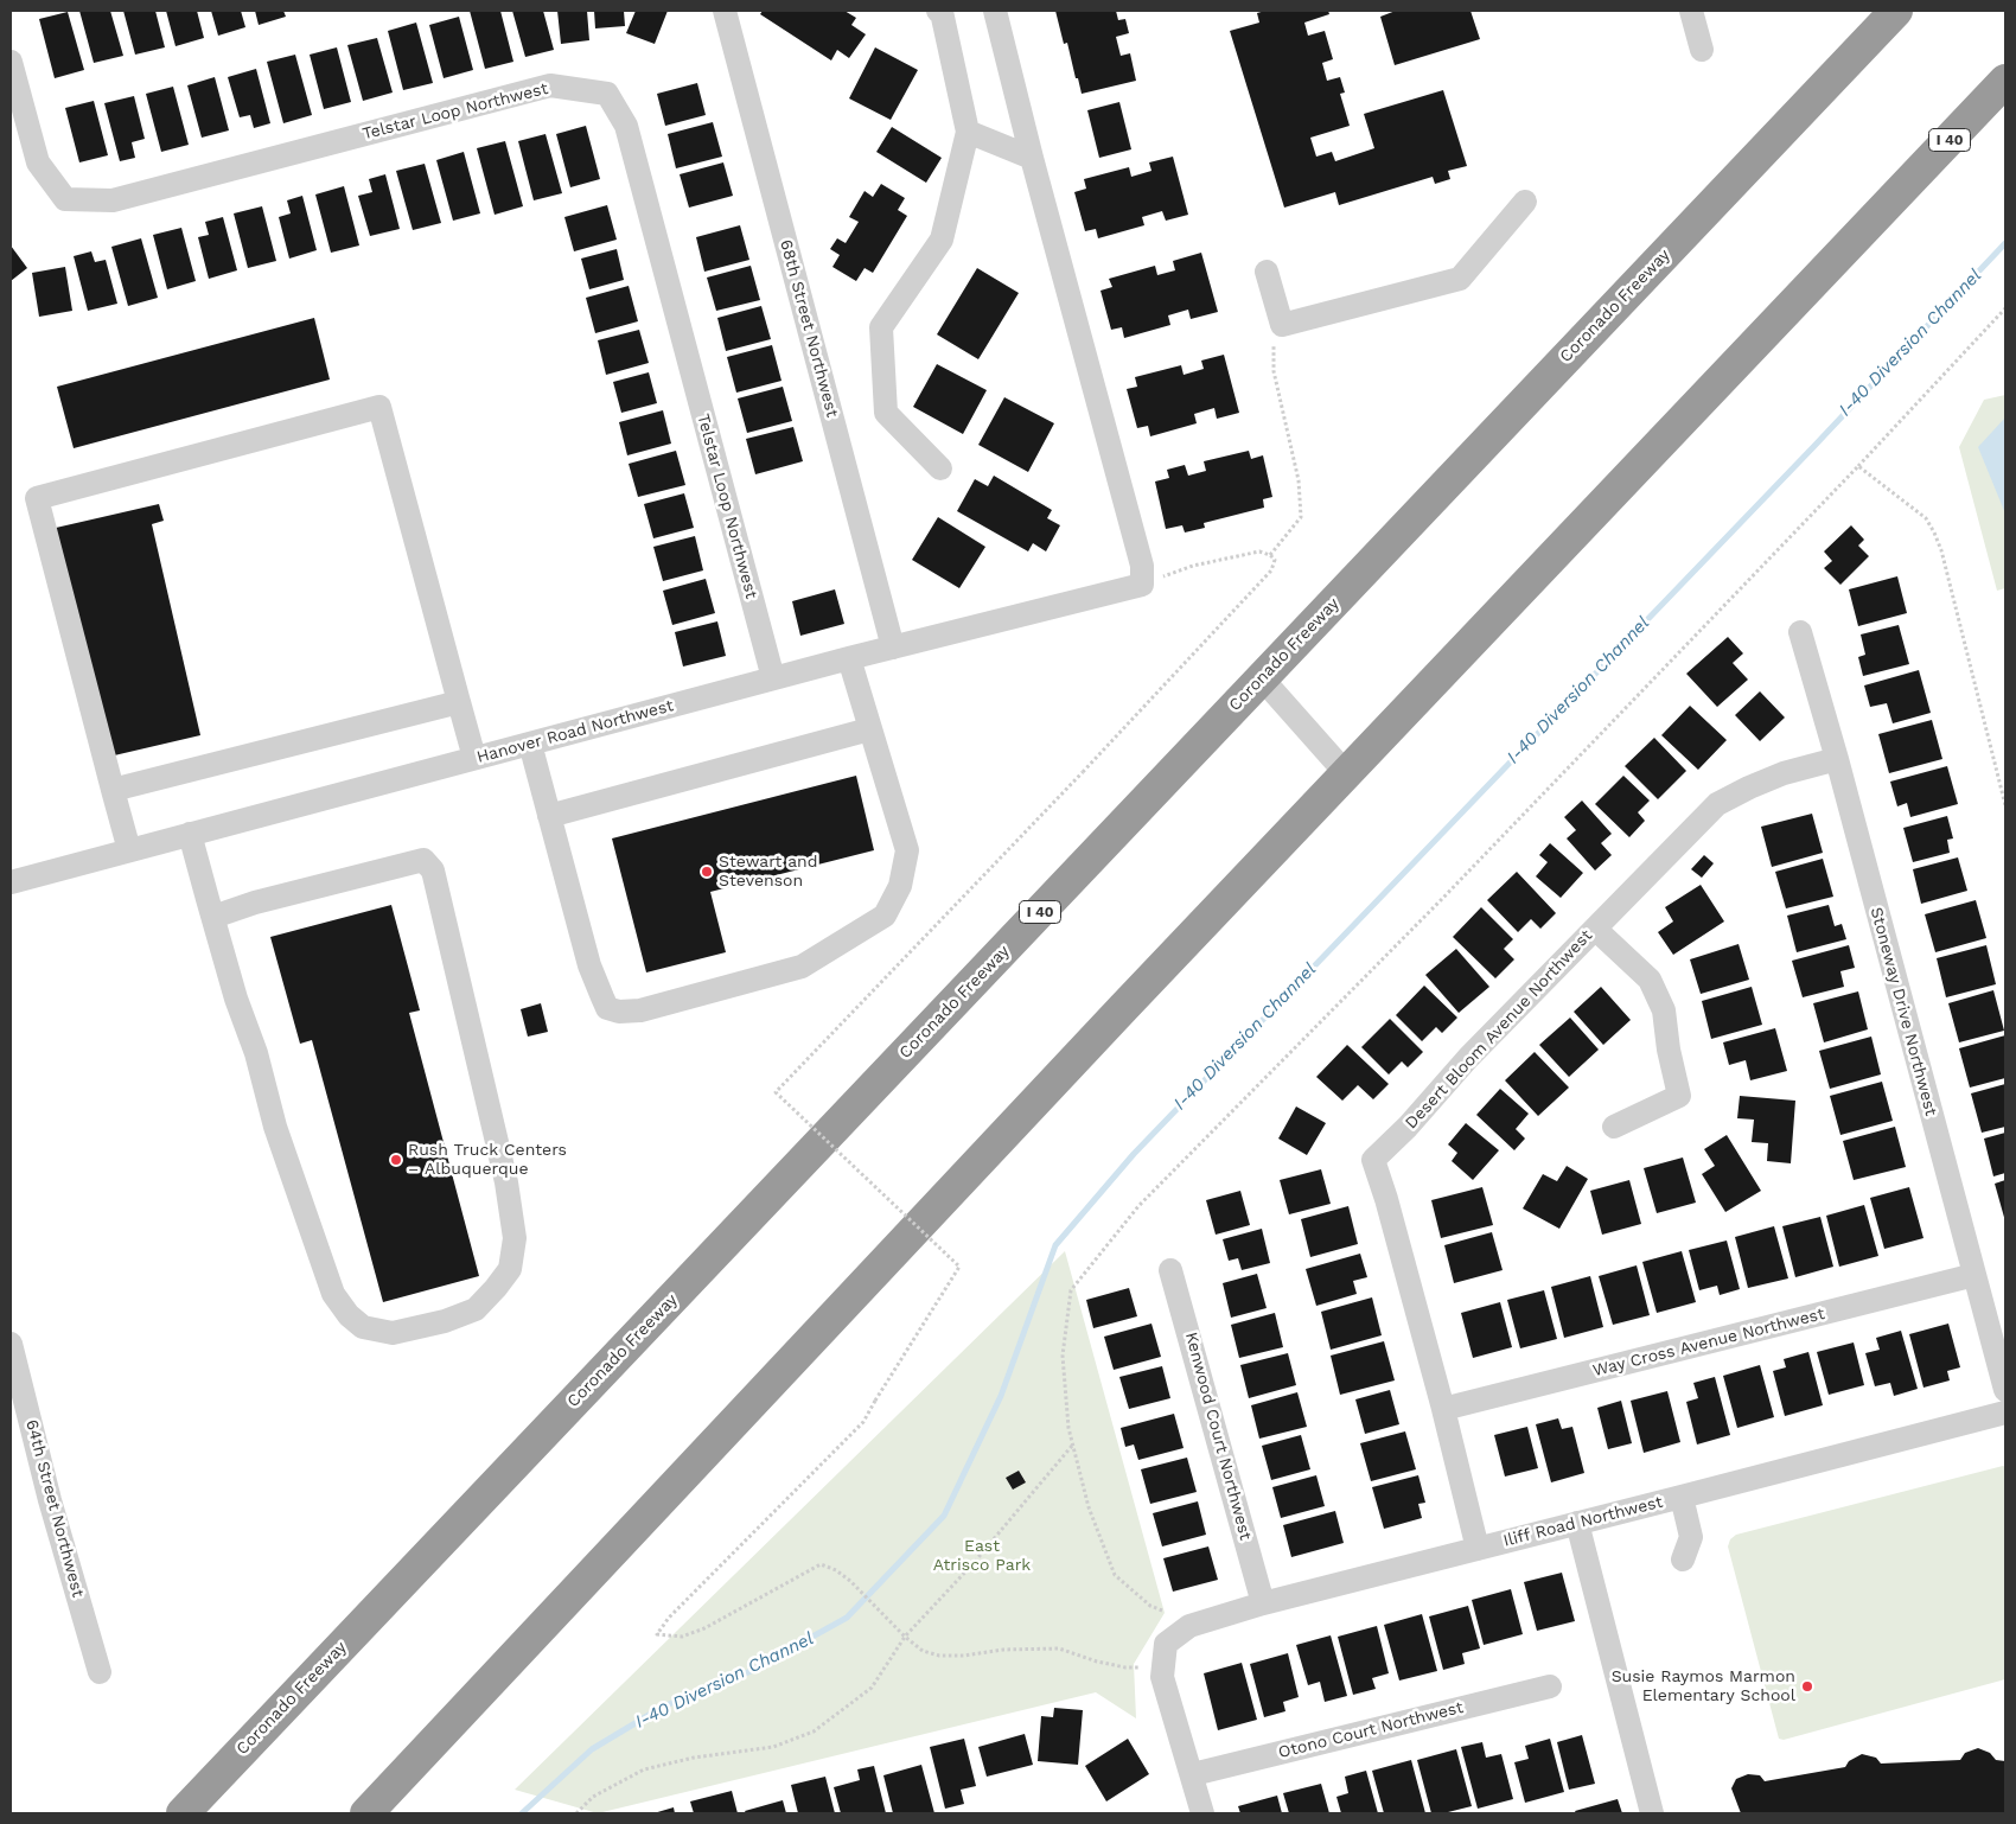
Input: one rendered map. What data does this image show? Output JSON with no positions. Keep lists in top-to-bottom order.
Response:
{
  "streets": {
    "highway": ["I 40", "Coronado Freeway"],
    "street": [
      "Telstar Loop Northwest",
      "68th Street Northwest",
      "Hanover Road Northwest",
      "Stoneway Drive Northwest",
      "Desert Bloom Avenue Northwest",
      "Way Cross Avenue Northwest",
      "Kenwood Court Northwest",
      "64th Street Northwest",
      "Iliff Road Northwest",
      "Otono Court Northwest"
    ]
  },
  "crossings": [
    ["Telstar Loop Northwest", "Hanover Road Northwest"],
    ["68th Street Northwest", "Hanover Road Northwest"],
    ["Stoneway Drive Northwest", "Desert Bloom Avenue Northwest"],
    ["Stoneway Drive Northwest", "Way Cross Avenue Northwest"],
    ["Desert Bloom Avenue Northwest", "Way Cross Avenue Northwest"],
    ["Kenwood Court Northwest", "Iliff Road Northwest"],
    ["Iliff Road Northwest", "Otono Court Northwest"]
  ],
  "water": ["I-40 Diversion Channel"],
  "parks": ["East Atrisco Park"],
  "places": ["Stewart and Stevenson", "Rush Truck Centers – Albuquerque", "Susie Raymos Marmon Elementary School"]
}
